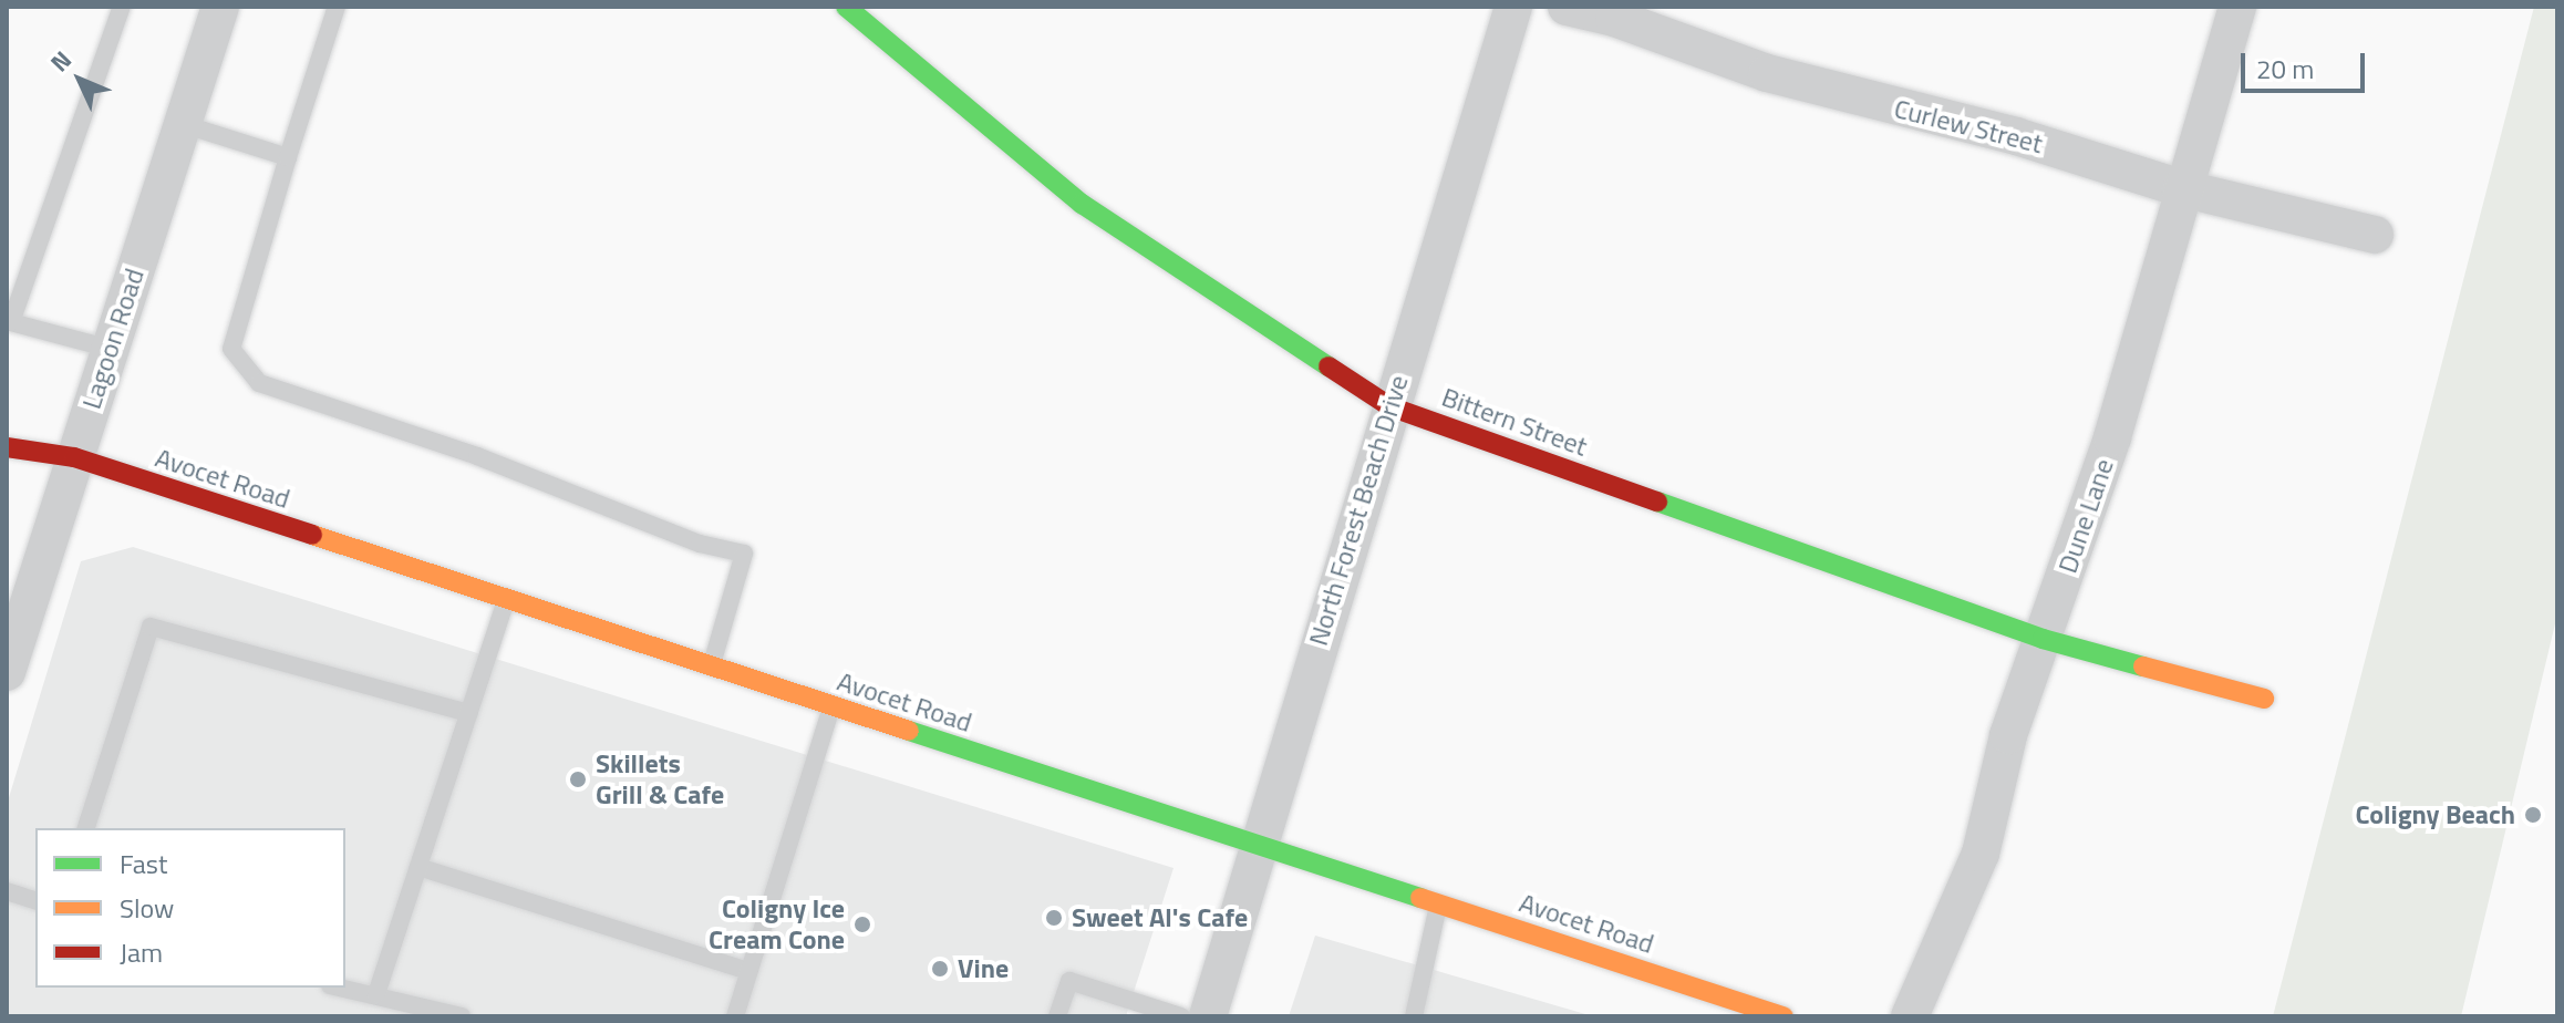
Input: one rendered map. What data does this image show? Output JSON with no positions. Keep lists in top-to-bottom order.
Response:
{
  "streets": {
    "street": [
      "Curlew Street",
      "Lagoon Road",
      "Bittern Street",
      "Avocet Road",
      "North Forest Beach Drive",
      "Dune Lane"
    ]
  },
  "crossings": [
    ["Curlew Street", "Dune Lane"],
    ["Lagoon Road", "Avocet Road"],
    ["Bittern Street", "North Forest Beach Drive"],
    ["Bittern Street", "Dune Lane"],
    ["Avocet Road", "North Forest Beach Drive"]
  ],
  "places": [
    "Skillets Grill & Cafe",
    "Coligny Beach",
    "Sweet Al's Cafe",
    "Coligny Ice Cream Cone",
    "Vine"
  ],
  "legend": ["Fast", "Slow", "Jam"],
  "scale_bar": "20 m",
  "north": "top left"
}
